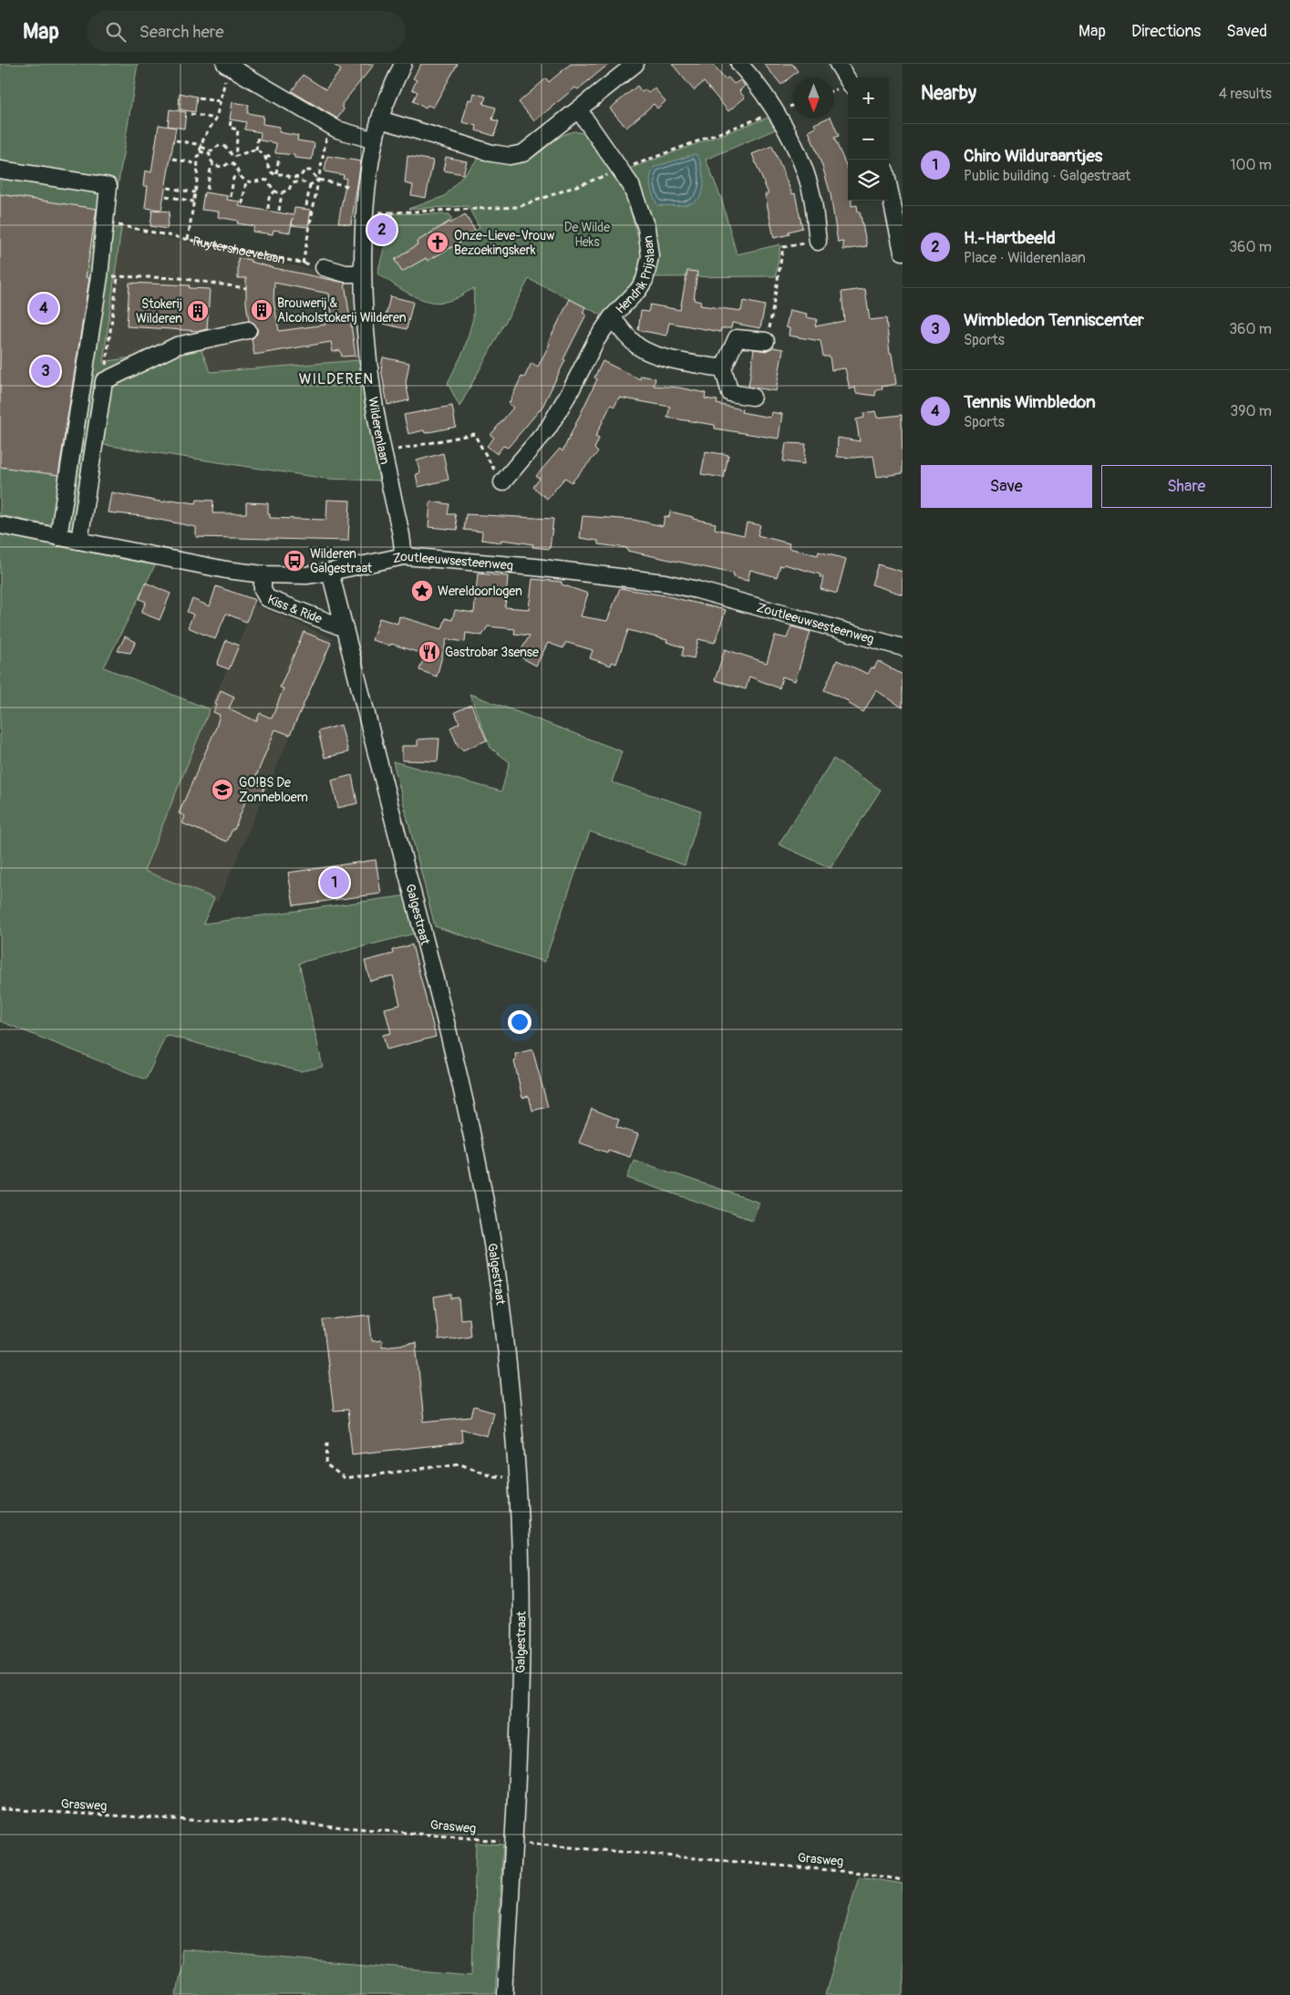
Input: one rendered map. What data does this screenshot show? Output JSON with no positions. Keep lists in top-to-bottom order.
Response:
{
  "streets": {
    "street": [
      "Hendrik Prijslaan",
      "Wilderenlaan",
      "Zoutleeuwsesteenweg",
      "Kiss & Ride",
      "Galgestraat"
    ],
    "path": ["Ruytershoevelaan", "Grasweg"]
  },
  "crossings": [
    ["Wilderenlaan", "Zoutleeuwsesteenweg"],
    ["Zoutleeuwsesteenweg", "Kiss & Ride"],
    ["Zoutleeuwsesteenweg", "Galgestraat"],
    ["Kiss & Ride", "Galgestraat"],
    ["Galgestraat", "Grasweg"]
  ],
  "districts": ["WILDEREN"],
  "parks": ["De Wilde Heks"],
  "places": {
    "church": ["Onze-Lieve-Vrouw Bezoekingskerk"],
    "building": ["Brouwerij & Alcoholstokerij Wilderen", "Stokerij Wilderen"],
    "bus stop": ["Wilderen Galgestraat"],
    "place": ["Wereldoorlogen"],
    "restaurant": ["Gastrobar 3sense"],
    "school or university": ["GO!BS De Zonnebloem"]
  },
  "north": "bottom",
  "page": {
    "header": "Map",
    "search": "Search here",
    "nav": ["Map", "Directions", "Saved"],
    "heading": ["Nearby", "4 results"],
    "map_buttons": ["+", "−"],
    "list": [
      {
        "mark": "1",
        "name": "Chiro Wilduraantjes",
        "note": "Public building · Galgestraat",
        "value": "100 m"
      },
      {
        "mark": "2",
        "name": "H.-Hartbeeld",
        "note": "Place · Wilderenlaan",
        "value": "360 m"
      },
      {
        "mark": "3",
        "name": "Wimbledon Tenniscenter",
        "note": "Sports",
        "value": "360 m"
      },
      {
        "mark": "4",
        "name": "Tennis Wimbledon",
        "note": "Sports",
        "value": "390 m"
      }
    ],
    "pins": [
      "2",
      "4",
      "3",
      "1"
    ],
    "buttons": ["Save", "Share"]
  }
}
